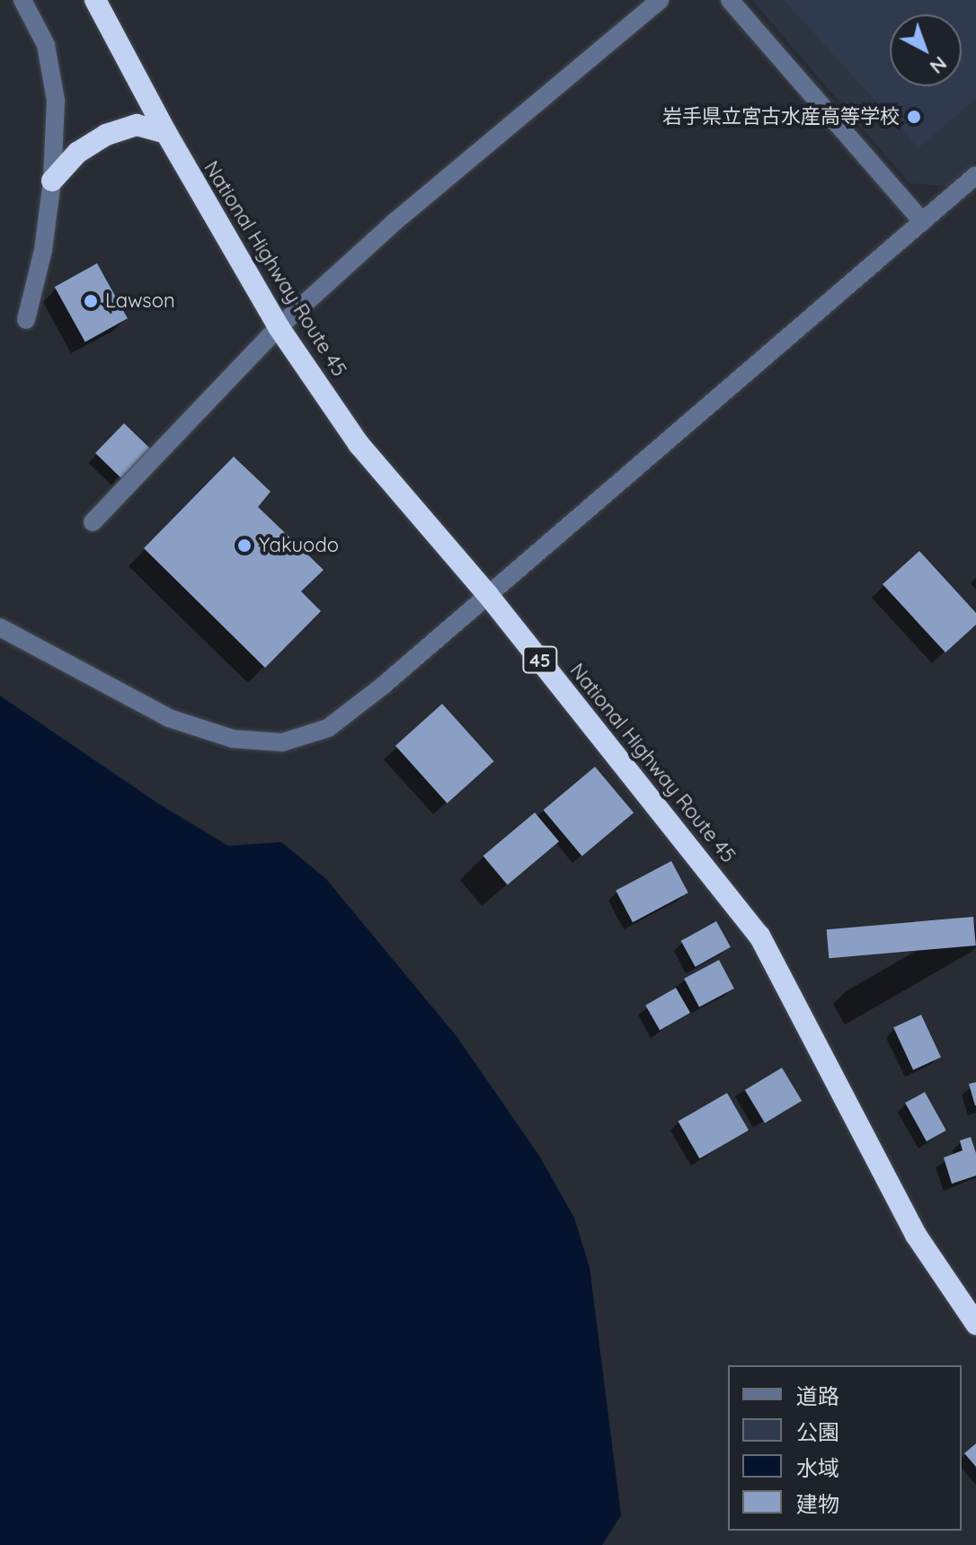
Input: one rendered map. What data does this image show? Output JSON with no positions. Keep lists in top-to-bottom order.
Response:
{
  "streets": {
    "highway": ["National Highway Route 45", "45"]
  },
  "places": ["岩手県立宮古水産高等学校", "Lawson", "Yakuodo"],
  "legend": [
    "道路",
    "公園",
    "水域",
    "建物"
  ],
  "north": "bottom right"
}
